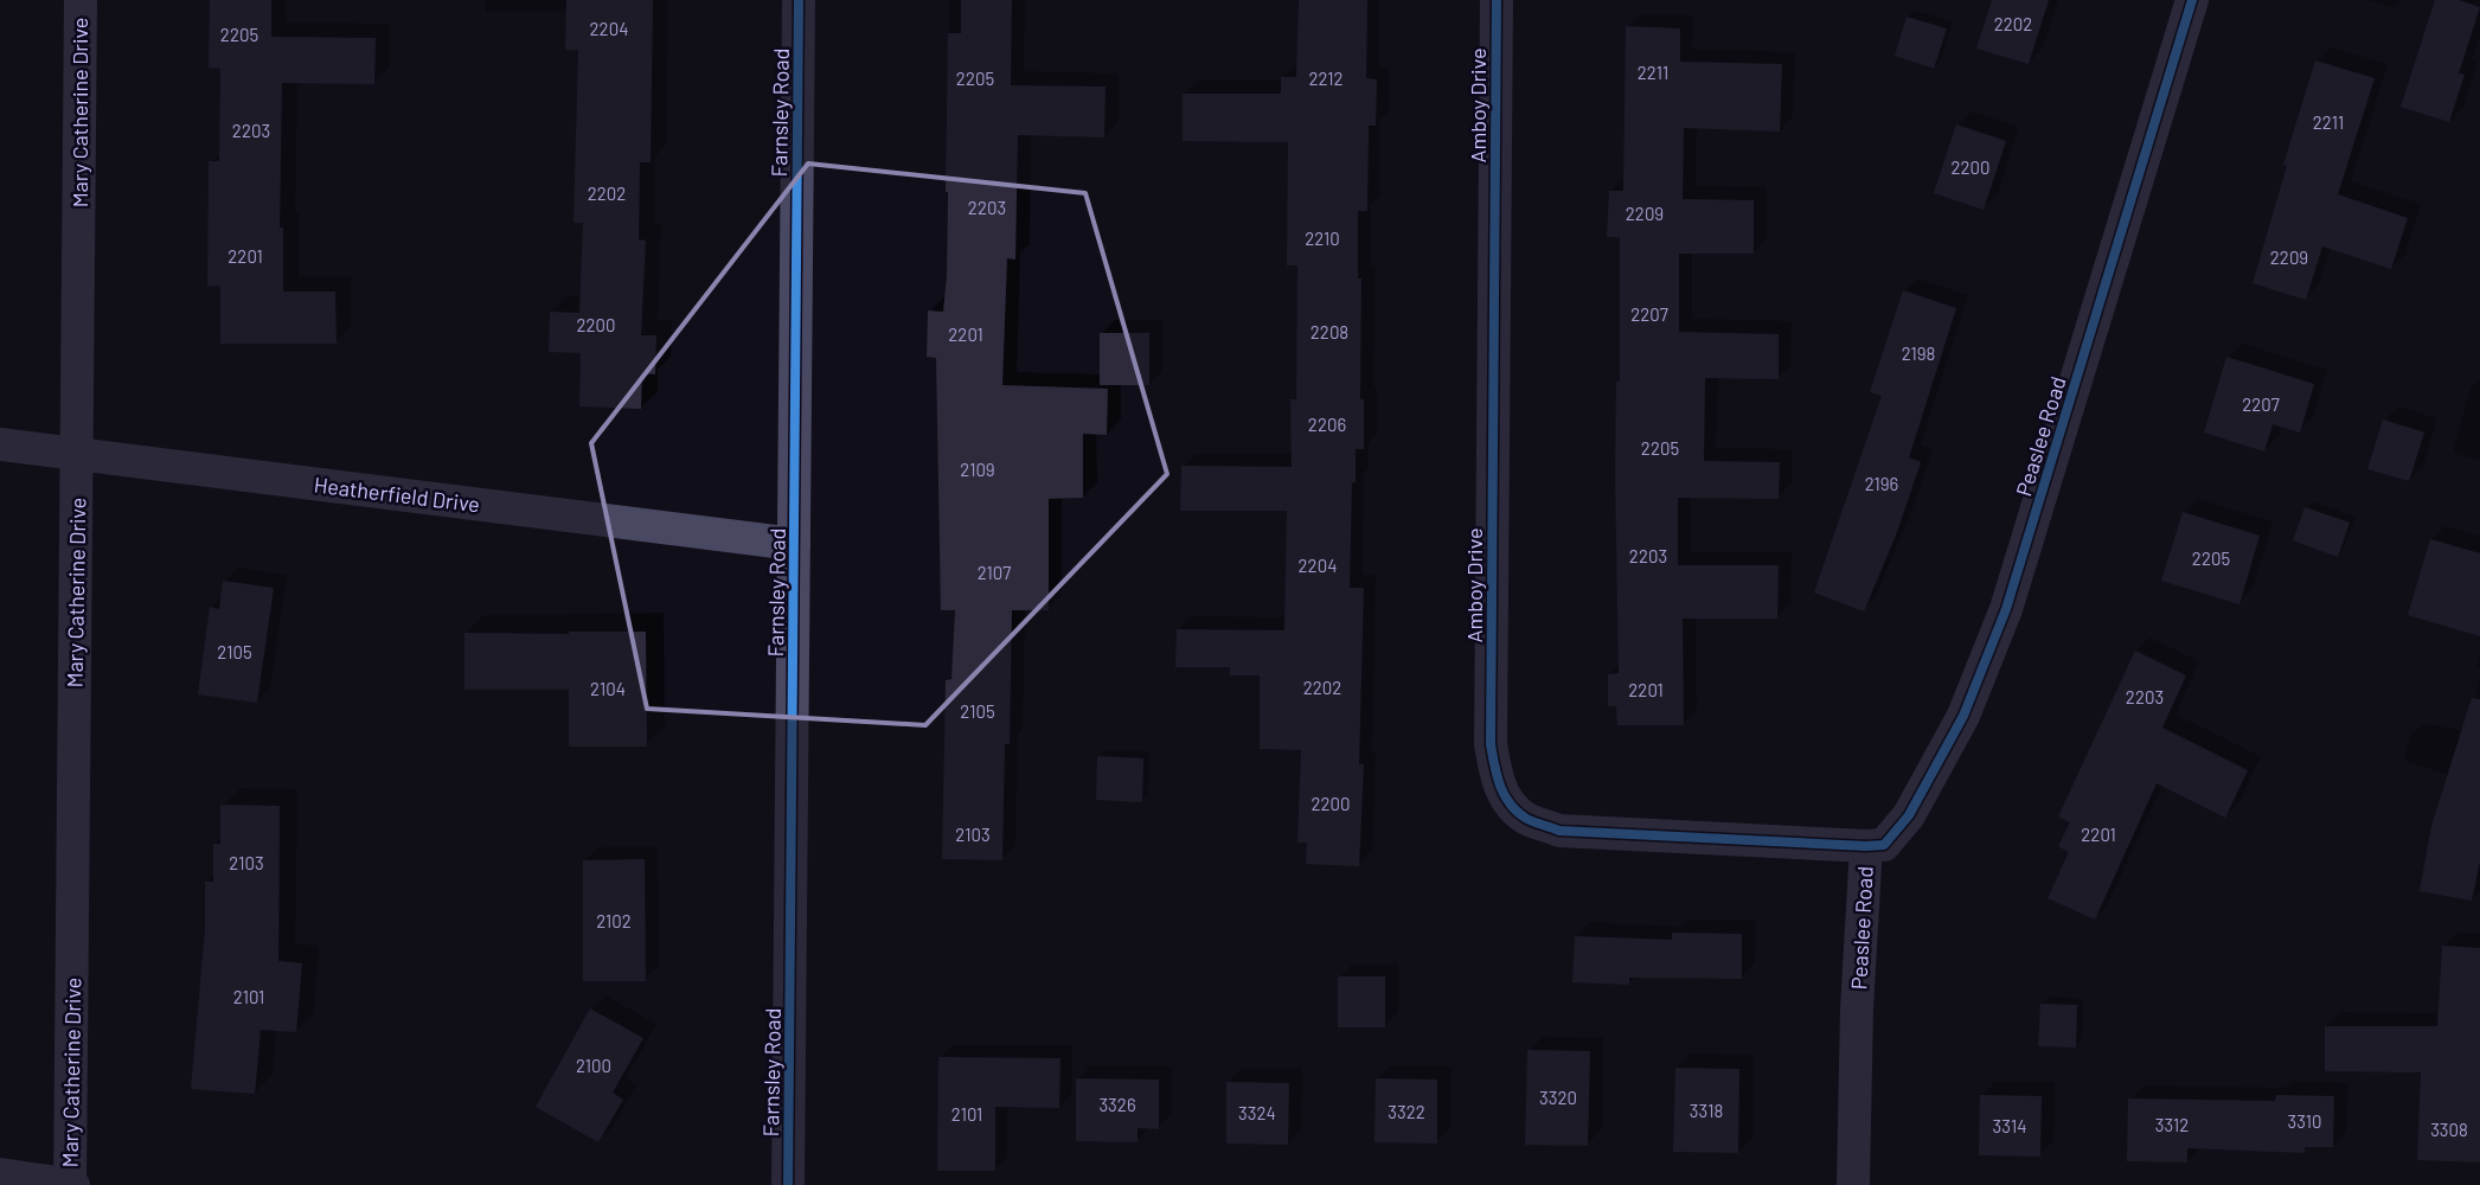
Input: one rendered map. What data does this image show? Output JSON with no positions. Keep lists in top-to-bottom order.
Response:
{
  "streets": {
    "street": [
      "Amboy Drive",
      "Mary Catherine Drive",
      "Farnsley Road",
      "Peaslee Road",
      "Heatherfield Drive"
    ]
  },
  "crossings": [
    ["Amboy Drive", "Peaslee Road"],
    ["Mary Catherine Drive", "Heatherfield Drive"],
    ["Farnsley Road", "Heatherfield Drive"]
  ],
  "house_numbers": [
    "2202",
    "2204",
    "2205",
    "2211",
    "2205",
    "2212",
    "2211",
    "2203",
    "2200",
    "2202",
    "2203",
    "2209",
    "2210",
    "2201",
    "2209",
    "2207",
    "2200",
    "2208",
    "2201",
    "2198",
    "2207",
    "2206",
    "2205",
    "2109",
    "2196",
    "2203",
    "2205",
    "2204",
    "2107",
    "2105",
    "2202",
    "2104",
    "2201",
    "2203",
    "2105",
    "2200",
    "2103",
    "2201",
    "2103",
    "2102",
    "2101",
    "2100",
    "3320",
    "3326",
    "3318",
    "3322",
    "3324",
    "2101",
    "3310",
    "3312",
    "3314",
    "3308"
  ]
}
